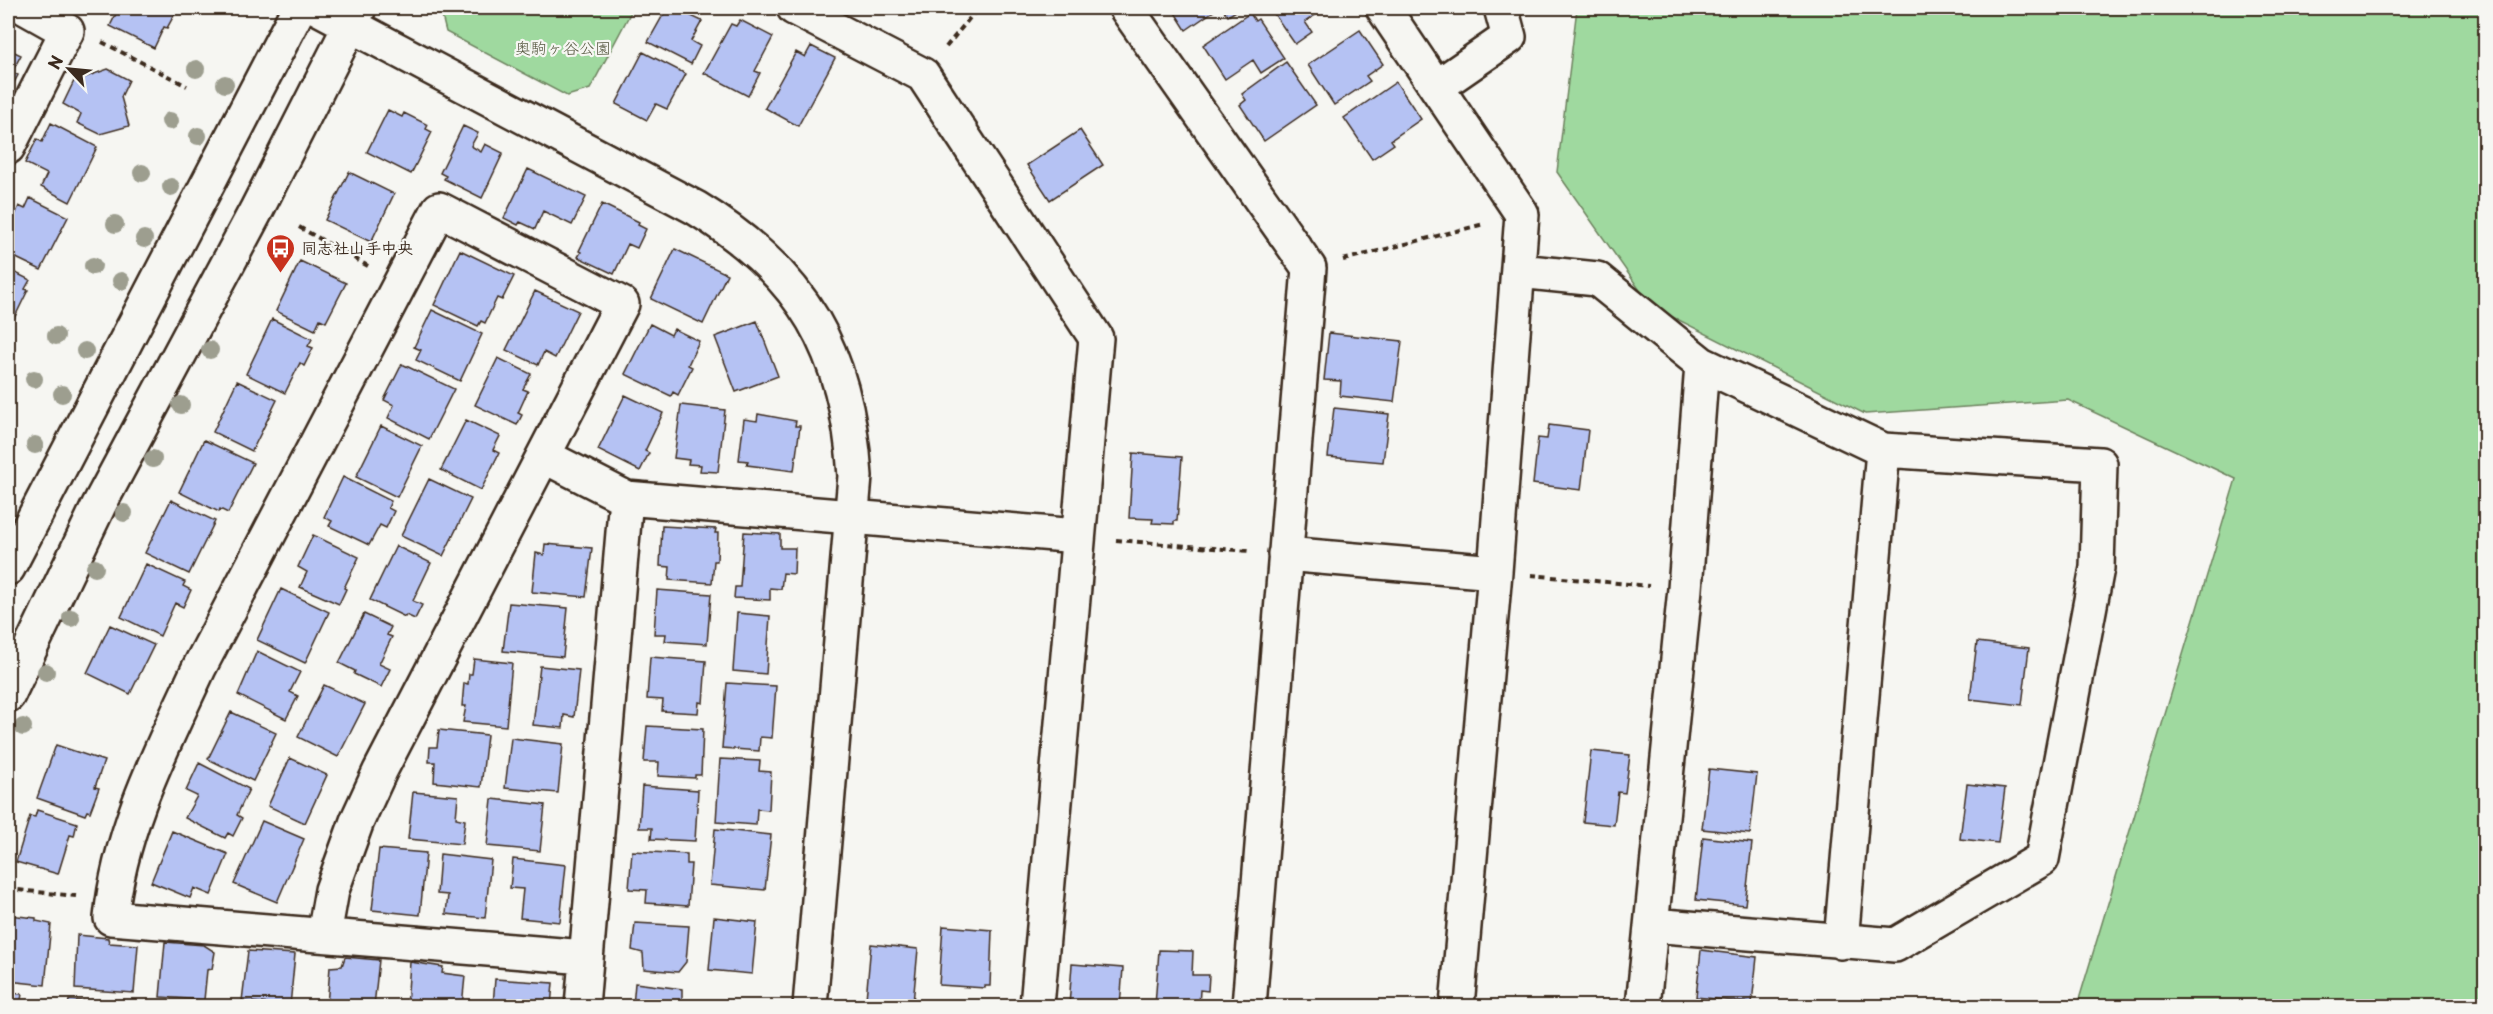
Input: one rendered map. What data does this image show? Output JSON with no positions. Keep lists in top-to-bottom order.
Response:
{
  "parks": ["奥駒ヶ谷公園"],
  "places": {
    "bus stop": ["同志社山手中央"]
  },
  "north": "top left"
}
